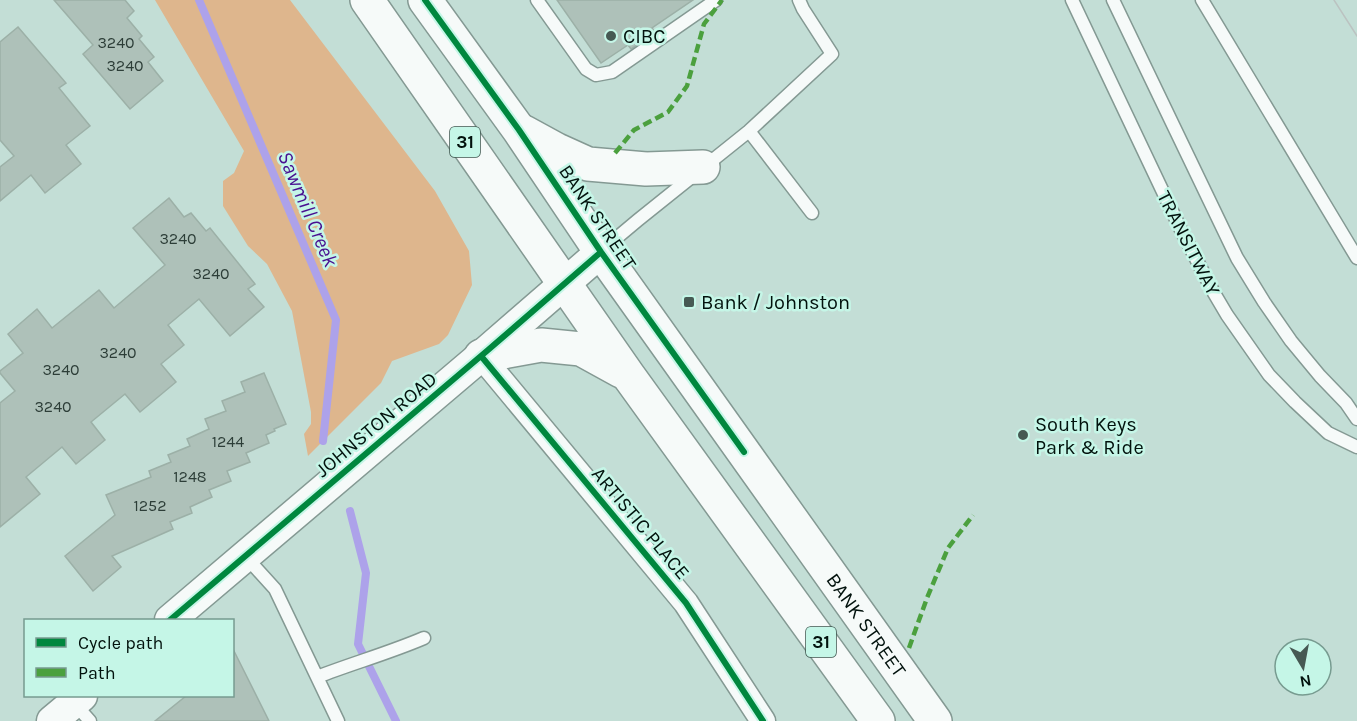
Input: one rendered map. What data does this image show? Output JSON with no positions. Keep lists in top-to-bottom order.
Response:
{
  "streets": {
    "main road": ["31", "BANK STREET"],
    "street": ["JOHNSTON ROAD", "ARTISTIC PLACE"],
    "lane": ["TRANSITWAY"]
  },
  "crossings": [
    ["31", "JOHNSTON ROAD"],
    ["BANK STREET", "JOHNSTON ROAD"],
    ["JOHNSTON ROAD", "ARTISTIC PLACE"]
  ],
  "water": ["Sawmill Creek"],
  "places": {
    "other": ["CIBC", "South Keys Park & Ride"],
    "transit": ["Bank / Johnston"]
  },
  "house_numbers": [
    "3240",
    "3240",
    "3240",
    "3240",
    "3240",
    "3240",
    "3240",
    "1244",
    "1248",
    "1252"
  ],
  "legend": ["Cycle path", "Path"],
  "north": "bottom"
}
